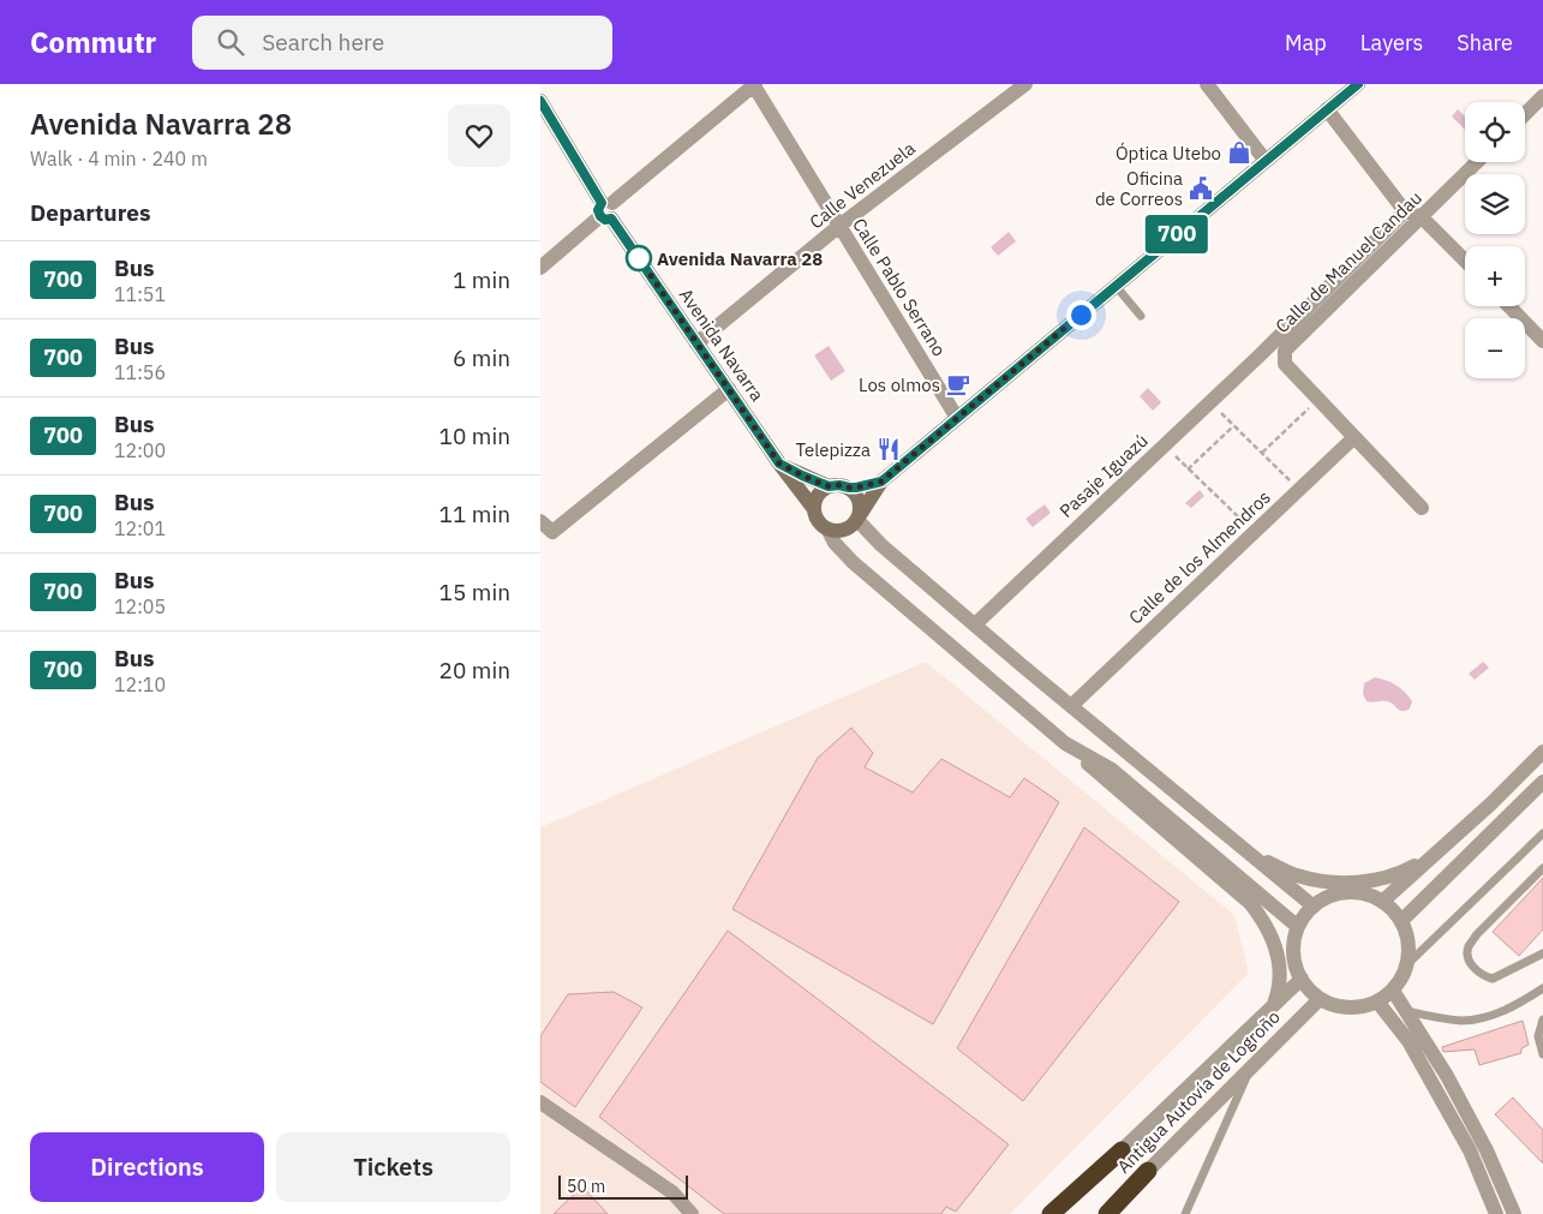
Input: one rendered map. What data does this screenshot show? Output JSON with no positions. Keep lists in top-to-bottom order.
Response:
{
  "streets": {
    "highway": ["Antigua Autovía de Logroño"],
    "street": [
      "Calle Venezuela",
      "Calle de Manuel Candau",
      "Calle Pablo Serrano",
      "Avenida Navarra",
      "Pasaje Iguazú",
      "Calle de los Almendros"
    ]
  },
  "crossings": [
    ["Calle Venezuela", "Calle Pablo Serrano"],
    ["Calle Venezuela", "Avenida Navarra"],
    ["Calle de Manuel Candau", "Calle de los Almendros"]
  ],
  "places": {
    "shop": ["Óptica Utebo"],
    "public building": ["Oficina de Correos"],
    "other": ["Avenida Navarra 28"],
    "cafe": ["Los olmos"],
    "restaurant": ["Telepizza"]
  },
  "lines": ["bus line 700"],
  "scale_bar": "50 m",
  "page": {
    "header": "Commutr",
    "search": "Search here",
    "nav": ["Map", "Layers", "Share"],
    "heading": [
      ["Avenida Navarra 28", "Walk · 4 min · 240 m"],
      "Departures"
    ],
    "on_map": "700",
    "map_buttons": ["+", "−"],
    "list": [
      {
        "mark": "700",
        "name": "Bus",
        "note": "11:51",
        "value": "1 min"
      },
      {
        "mark": "700",
        "name": "Bus",
        "note": "11:56",
        "value": "6 min"
      },
      {
        "mark": "700",
        "name": "Bus",
        "note": "12:00",
        "value": "10 min"
      },
      {
        "mark": "700",
        "name": "Bus",
        "note": "12:01",
        "value": "11 min"
      },
      {
        "mark": "700",
        "name": "Bus",
        "note": "12:05",
        "value": "15 min"
      },
      {
        "mark": "700",
        "name": "Bus",
        "note": "12:10",
        "value": "20 min"
      }
    ],
    "buttons": ["Directions", "Tickets"],
    "scale": "50 m"
  }
}
